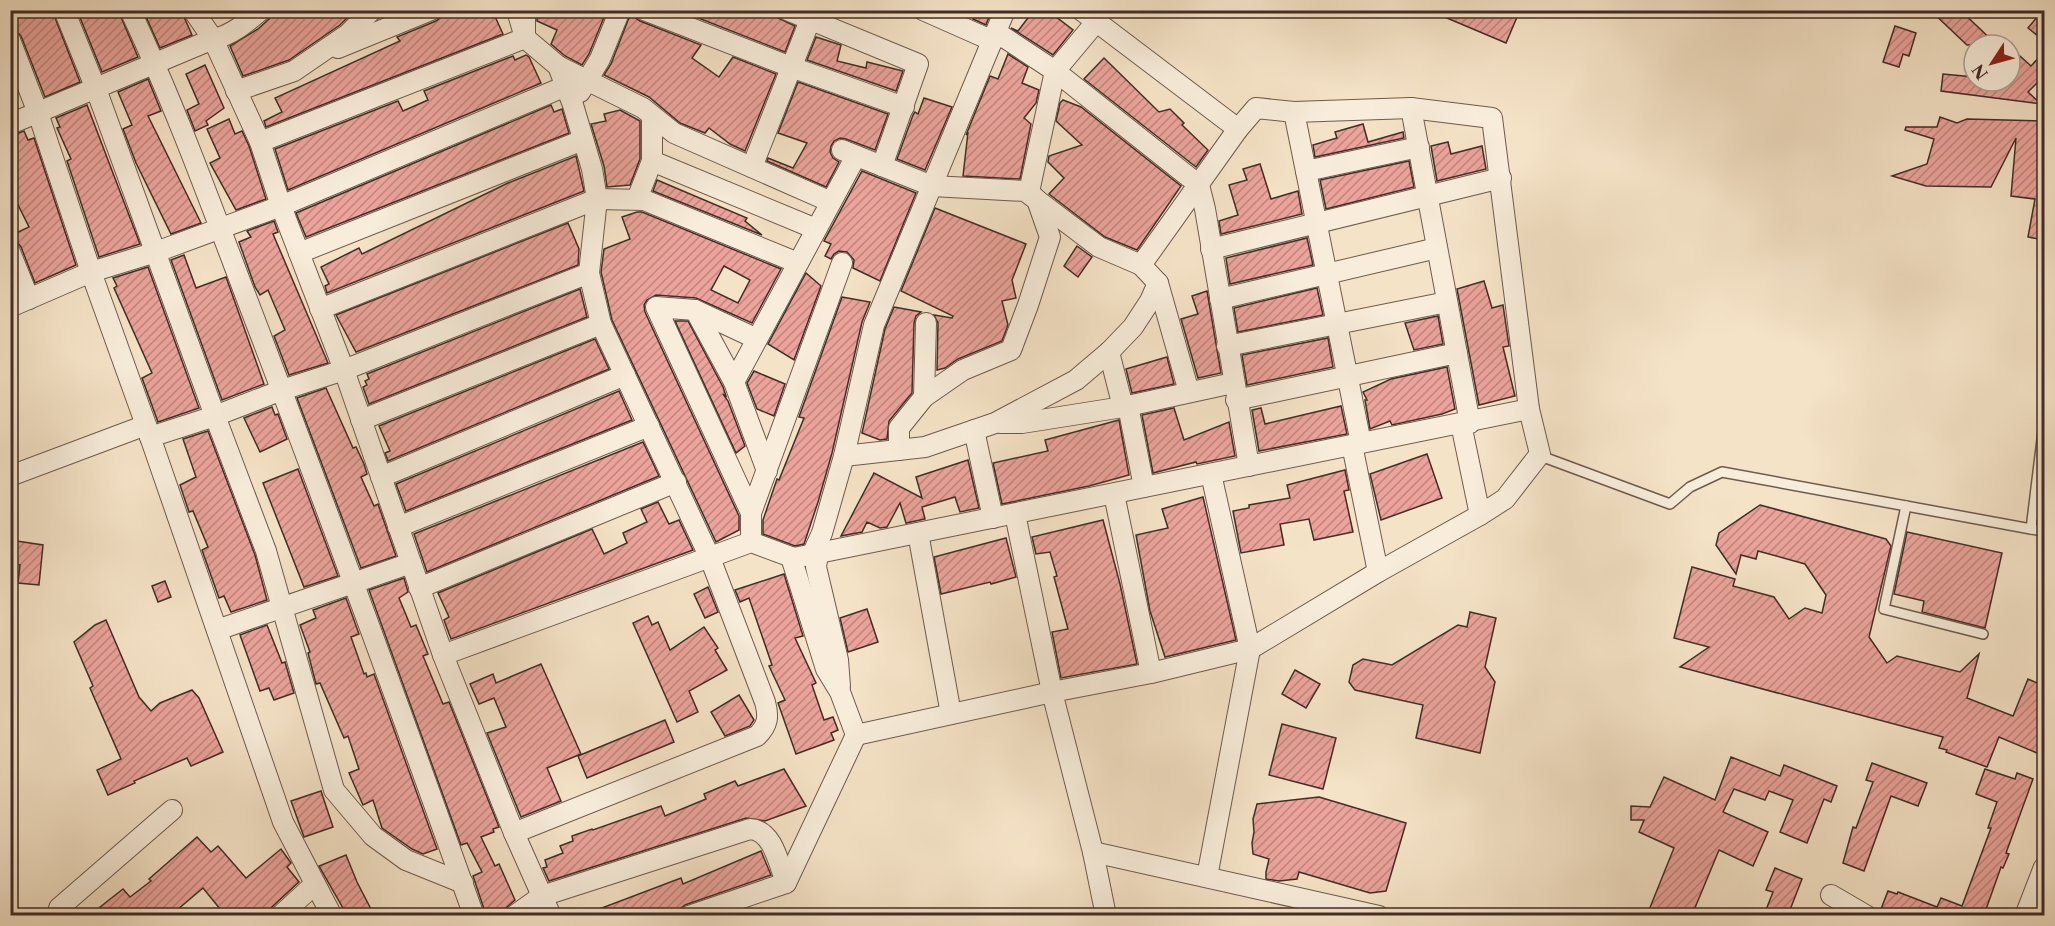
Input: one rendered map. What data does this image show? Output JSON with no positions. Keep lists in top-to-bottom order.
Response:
{
  "north": "bottom left"
}
